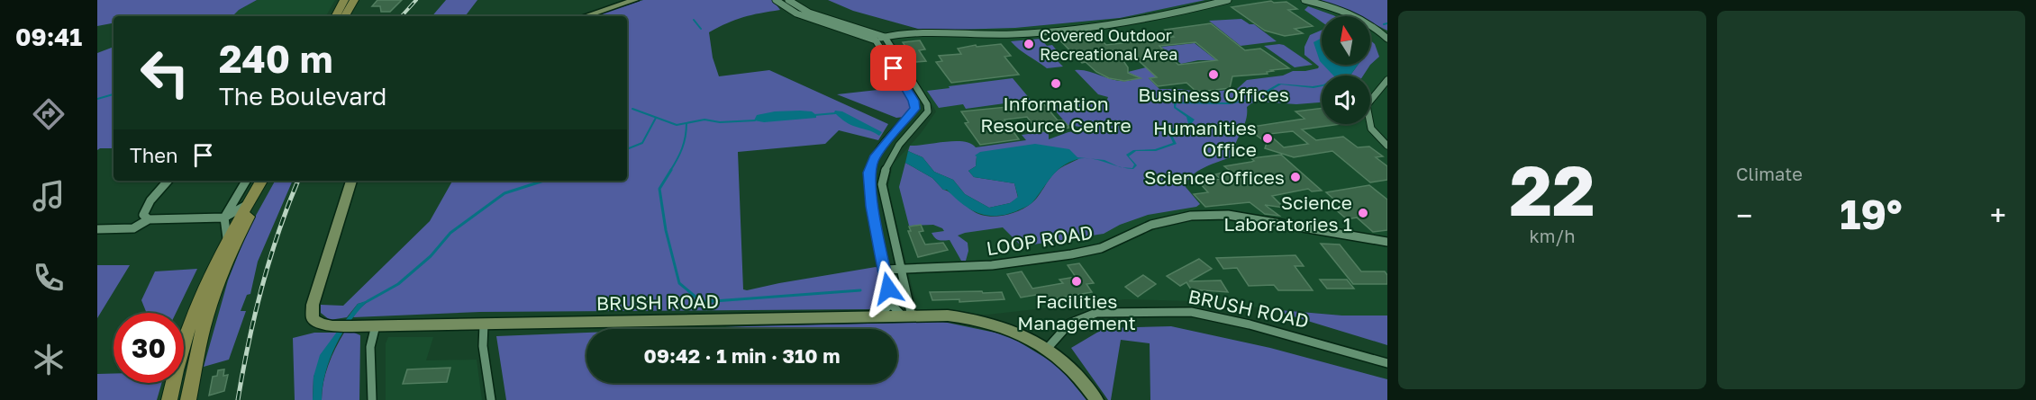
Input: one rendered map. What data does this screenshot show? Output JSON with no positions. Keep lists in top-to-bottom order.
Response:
{
  "streets": {
    "street": ["LOOP ROAD", "BRUSH ROAD"]
  },
  "places": [
    "Covered Outdoor Recreational Area",
    "Business Offices",
    "Information Resource Centre",
    "Humanities Office",
    "Science Offices",
    "Science Laboratories 1",
    "Facilities Management"
  ],
  "north": "top",
  "page": {
    "tabs": "09:41",
    "tile": [
      ["22", "km/h"],
      "Climate"
    ],
    "turn": ["240 m", "The Boulevard"],
    "then": "Then",
    "heat": ["−", "19°", "+"],
    "limit": "30",
    "trip": "09:42 · 1 min · 310 m"
  }
}
